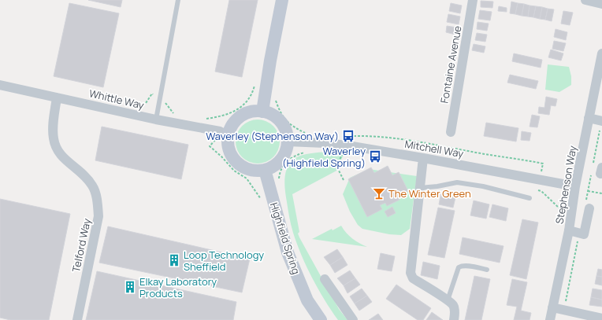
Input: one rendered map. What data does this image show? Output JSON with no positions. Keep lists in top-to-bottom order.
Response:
{
  "streets": {
    "main road": ["Highfield Spring"],
    "street": [
      "Fontaine Avenue",
      "Whittle Way",
      "Mitchell Way",
      "Stephenson Way",
      "Telford Way"
    ]
  },
  "crossings": [
    ["Whittle Way", "Mitchell Way"],
    ["Whittle Way", "Highfield Spring"],
    ["Whittle Way", "Telford Way"],
    ["Mitchell Way", "Stephenson Way"],
    ["Mitchell Way", "Highfield Spring"]
  ],
  "places": {
    "bus stop": ["Waverley (Stephenson Way)", "Waverley (Highfield Spring)"],
    "bar": ["The Winter Green"],
    "building": ["Loop Technology Sheffield", "Elkay Laboratory Products"]
  }
}
